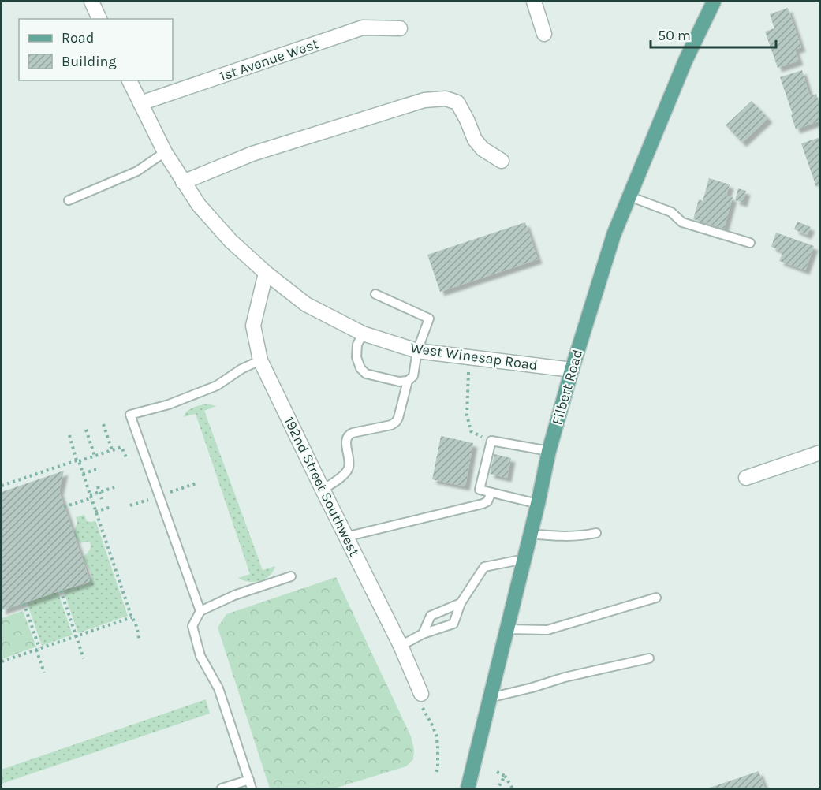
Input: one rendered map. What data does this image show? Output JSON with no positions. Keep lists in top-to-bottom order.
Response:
{
  "streets": {
    "main road": ["Filbert Road"],
    "street": ["1st Avenue West", "West Winesap Road", "192nd Street Southwest"]
  },
  "crossings": [
    ["1st Avenue West", "West Winesap Road"],
    ["West Winesap Road", "Filbert Road"],
    ["West Winesap Road", "192nd Street Southwest"]
  ],
  "legend": ["Road", "Building"],
  "scale_bar": "50 m"
}
